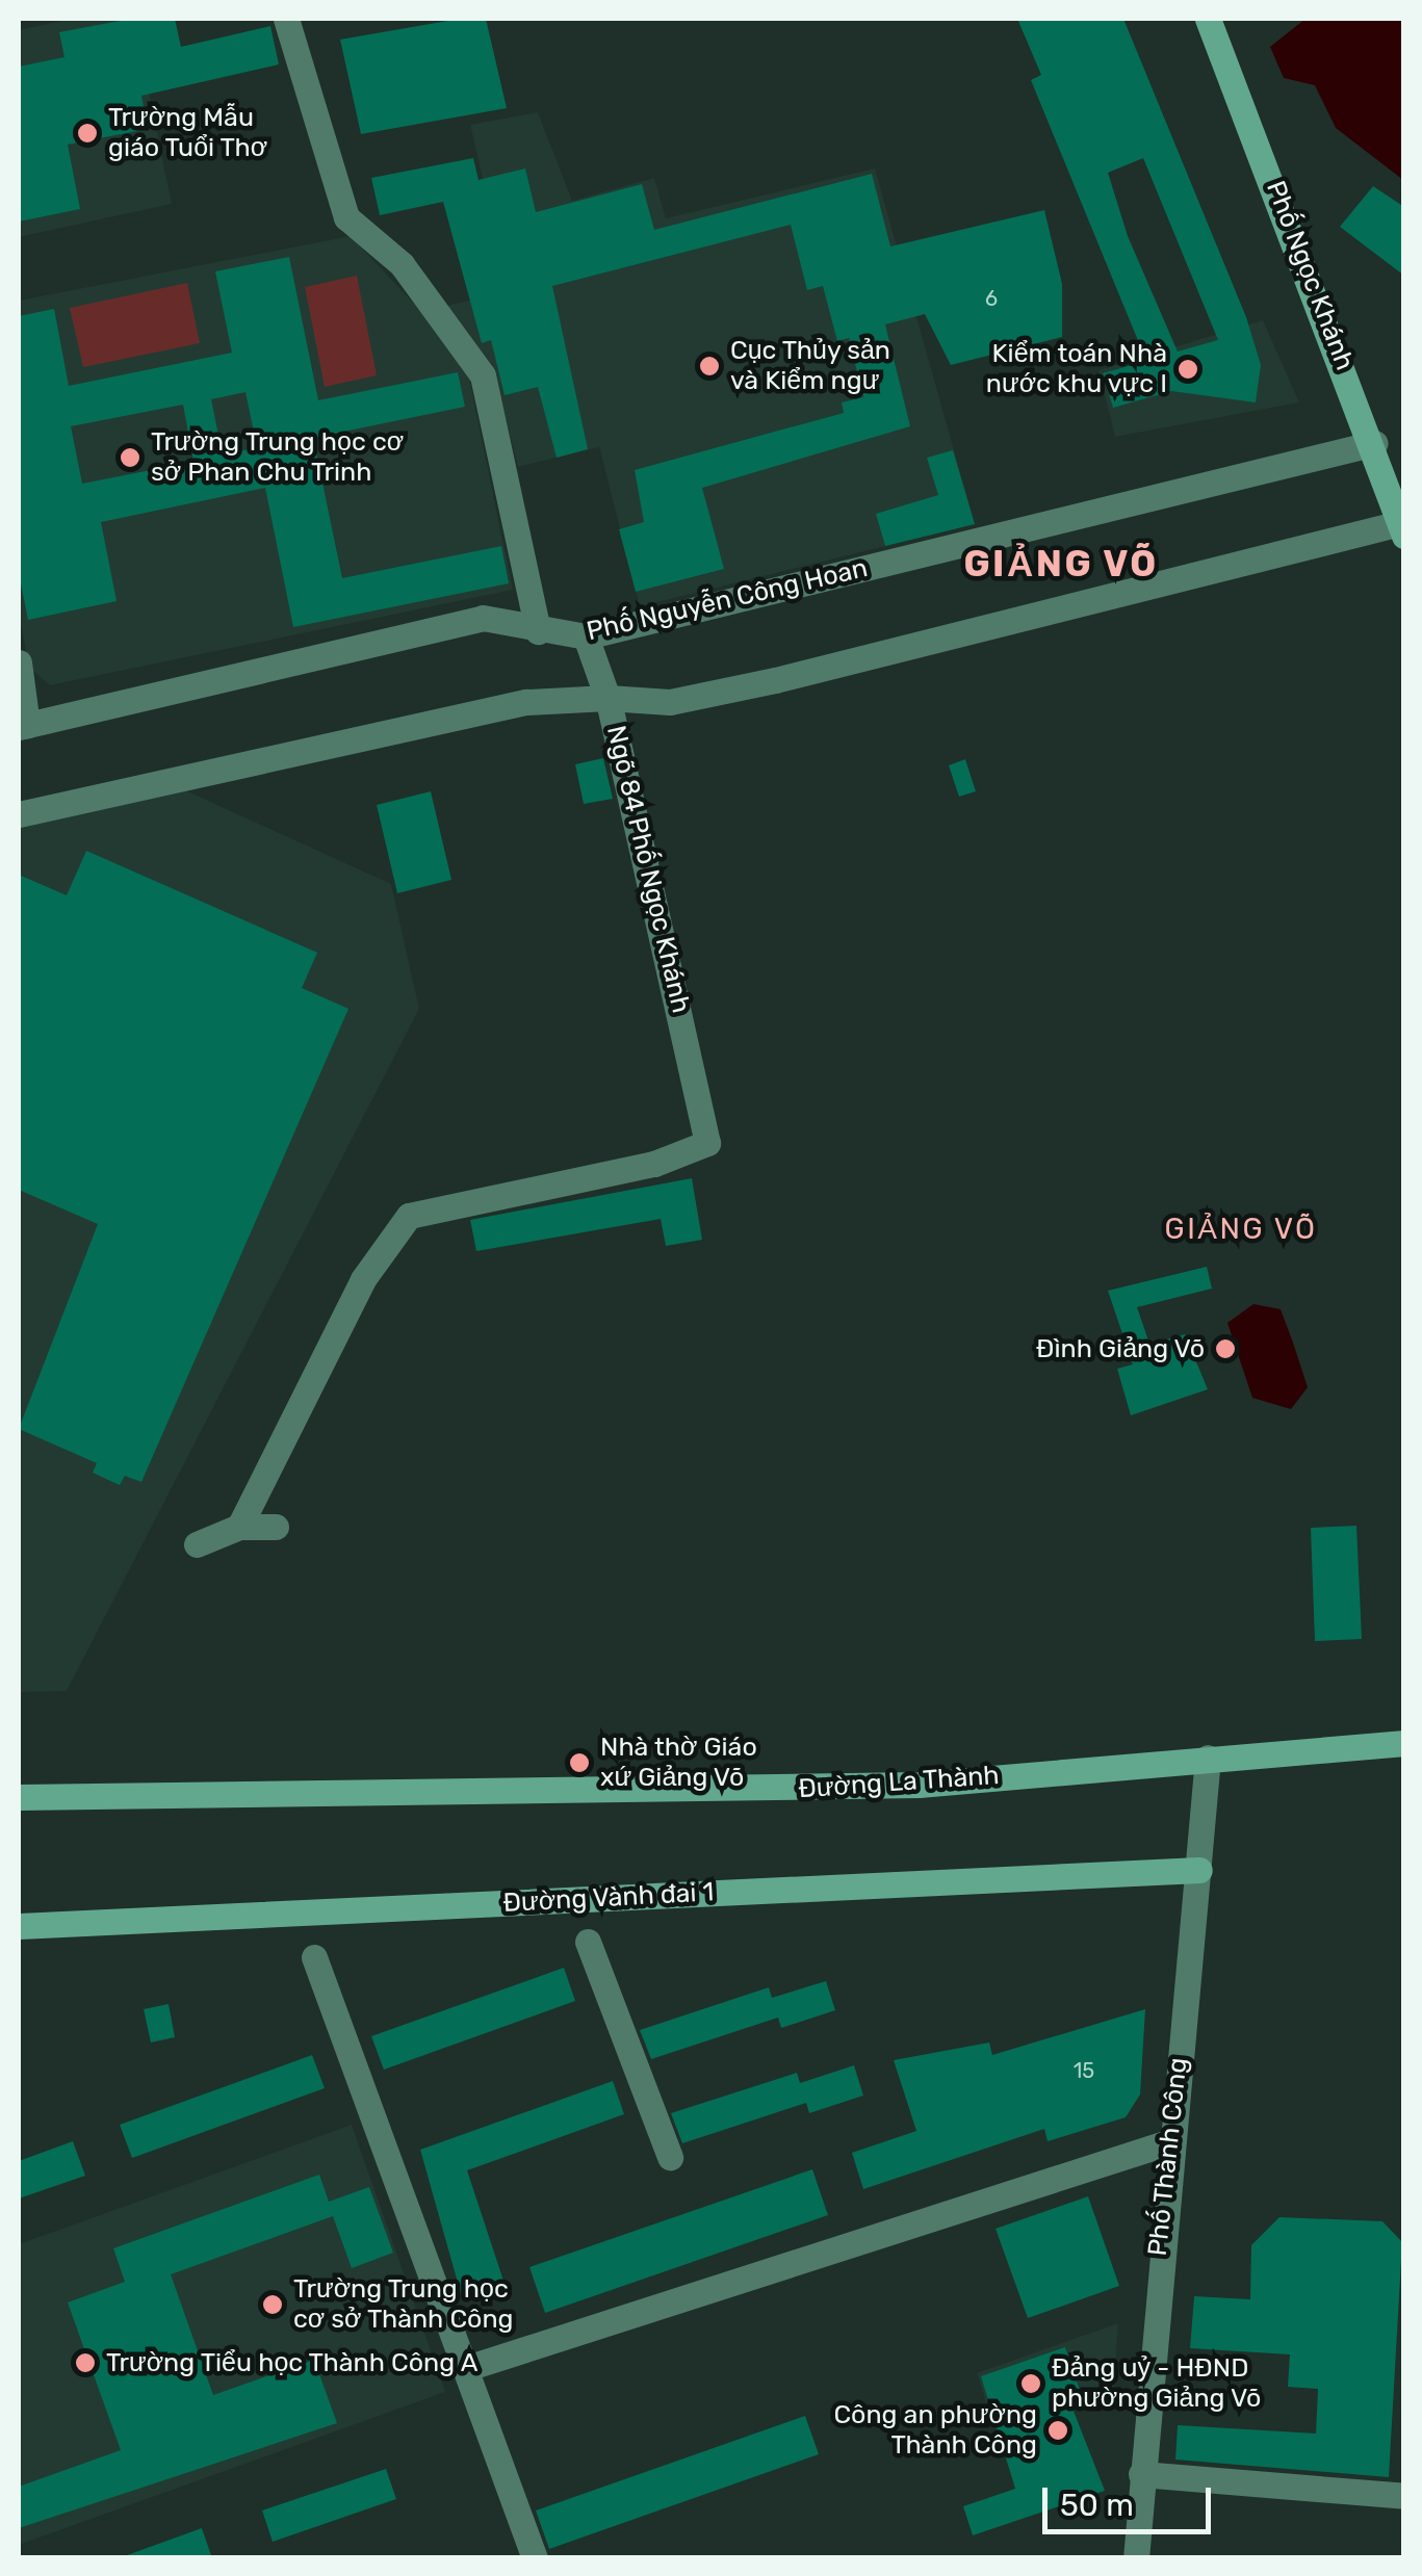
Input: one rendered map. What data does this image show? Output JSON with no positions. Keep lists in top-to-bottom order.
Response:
{
  "streets": {
    "street": [
      "Phố Ngọc Khánh",
      "Phố Nguyễn Công Hoan",
      "Ngõ 84 Phố Ngọc Khánh",
      "Đường La Thành",
      "Đường Vành đai 1",
      "Phố Thành Công"
    ]
  },
  "crossings": [
    ["Phố Ngọc Khánh", "Phố Nguyễn Công Hoan"],
    ["Phố Ngọc Khánh", "Ngõ 84 Phố Ngọc Khánh"],
    ["Đường La Thành", "Phố Thành Công"],
    ["Đường Vành đai 1", "Phố Thành Công"]
  ],
  "districts": ["GIẢNG VÕ", "GIẢNG VÕ"],
  "places": [
    "Trường Mẫu giáo Tuổi Thơ",
    "Cục Thủy sản và Kiểm ngư",
    "Kiểm toán Nhà nước khu vực I",
    "Trường Trung học cơ sở Phan Chu Trinh",
    "Đình Giảng Võ",
    "Nhà thờ Giáo xứ Giảng Võ",
    "Trường Trung học cơ sở Thành Công",
    "Trường Tiểu học Thành Công A",
    "Đảng uỷ - HĐND phường Giảng Võ",
    "Công an phường Thành Công"
  ],
  "house_numbers": ["6", "15"],
  "scale_bar": "50 m"
}
